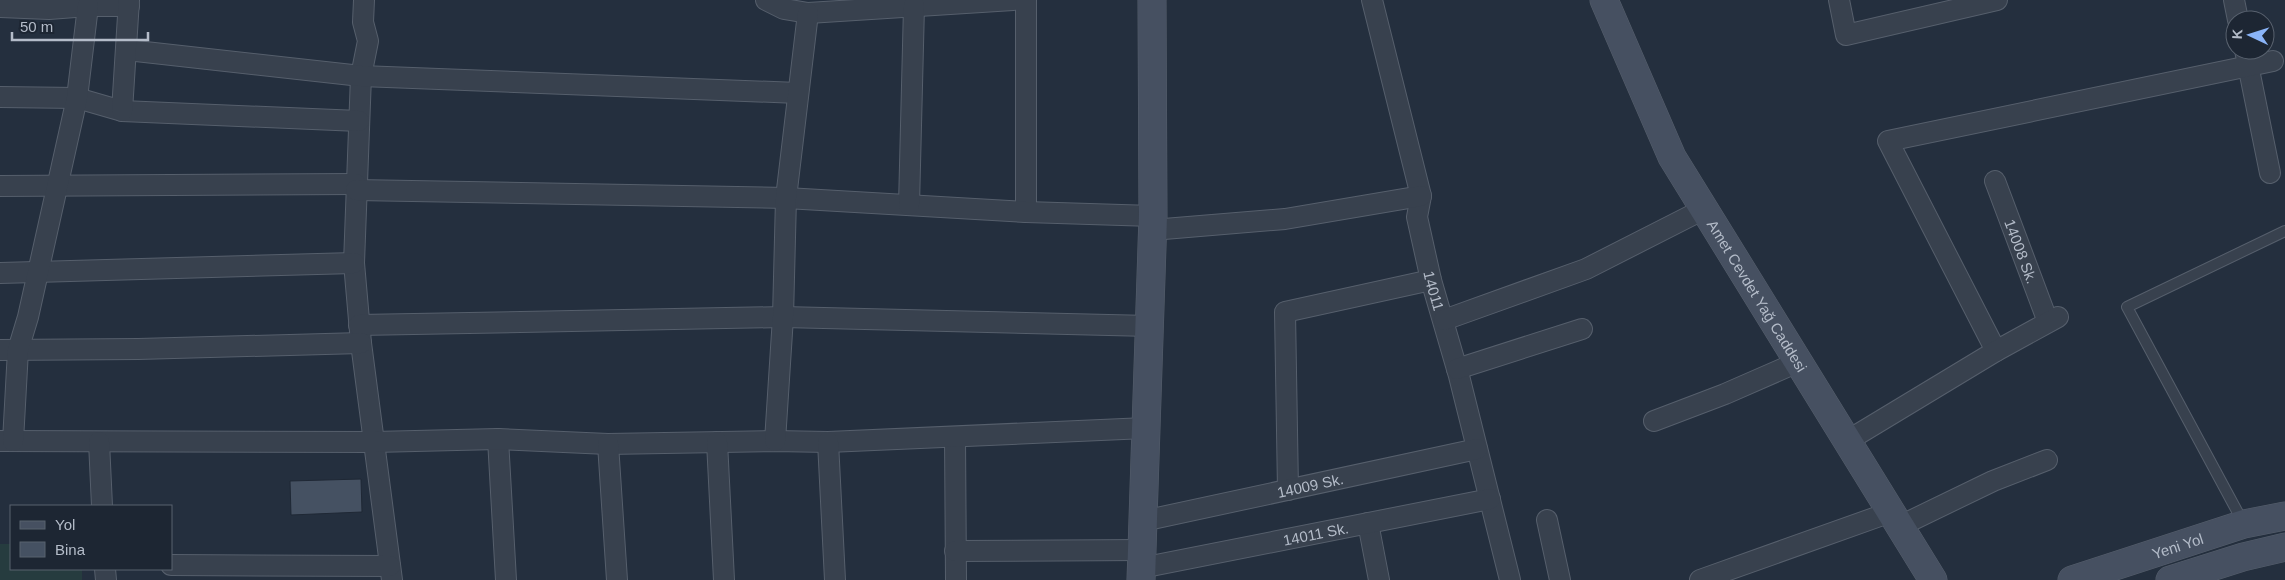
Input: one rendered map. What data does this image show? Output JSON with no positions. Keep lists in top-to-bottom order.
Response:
{
  "streets": {
    "main road": ["Amet Cevdet Yağ Caddesi", "Yeni Yol"],
    "street": [
      "14008 Sk.",
      "14011",
      "14009 Sk.",
      "14011 Sk."
    ]
  },
  "crossings": [
    ["14011", "14009 Sk."],
    ["14011", "14011 Sk."]
  ],
  "legend": ["Yol", "Bina"],
  "scale_bar": "50 m",
  "north": "left"
}
